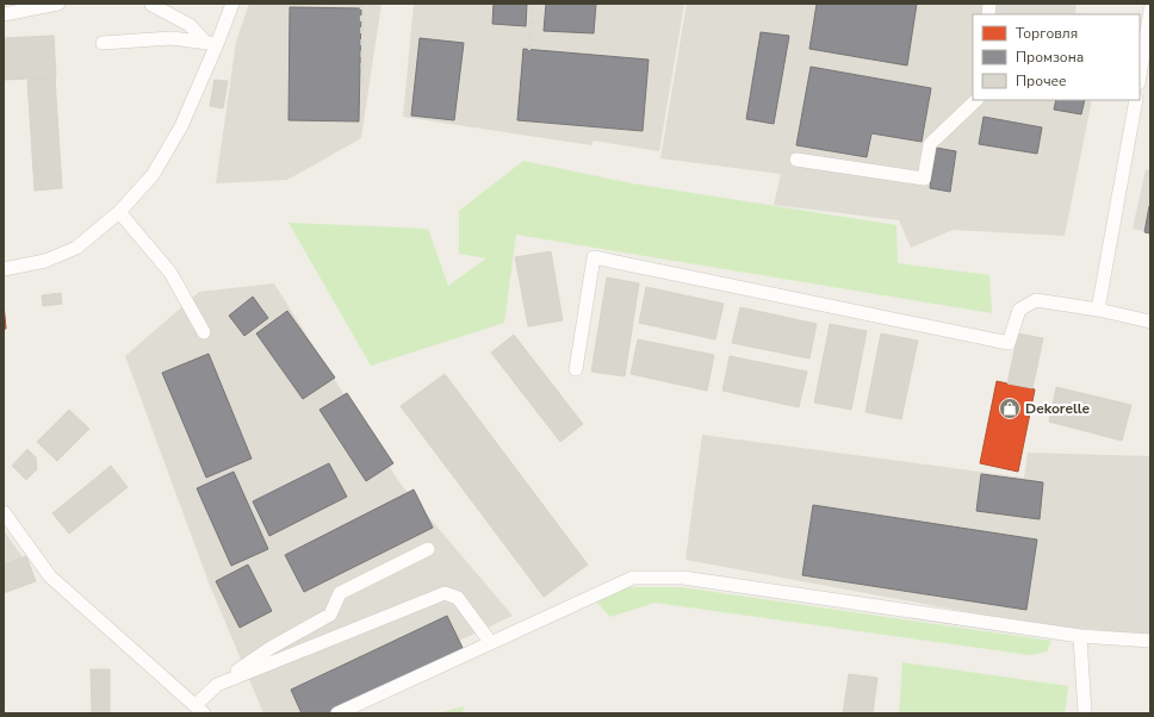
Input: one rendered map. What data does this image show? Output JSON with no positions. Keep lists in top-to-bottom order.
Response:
{
  "places": {
    "shop": ["Dekorelle"]
  },
  "legend": ["Торговля", "Промзона", "Прочее"]
}
